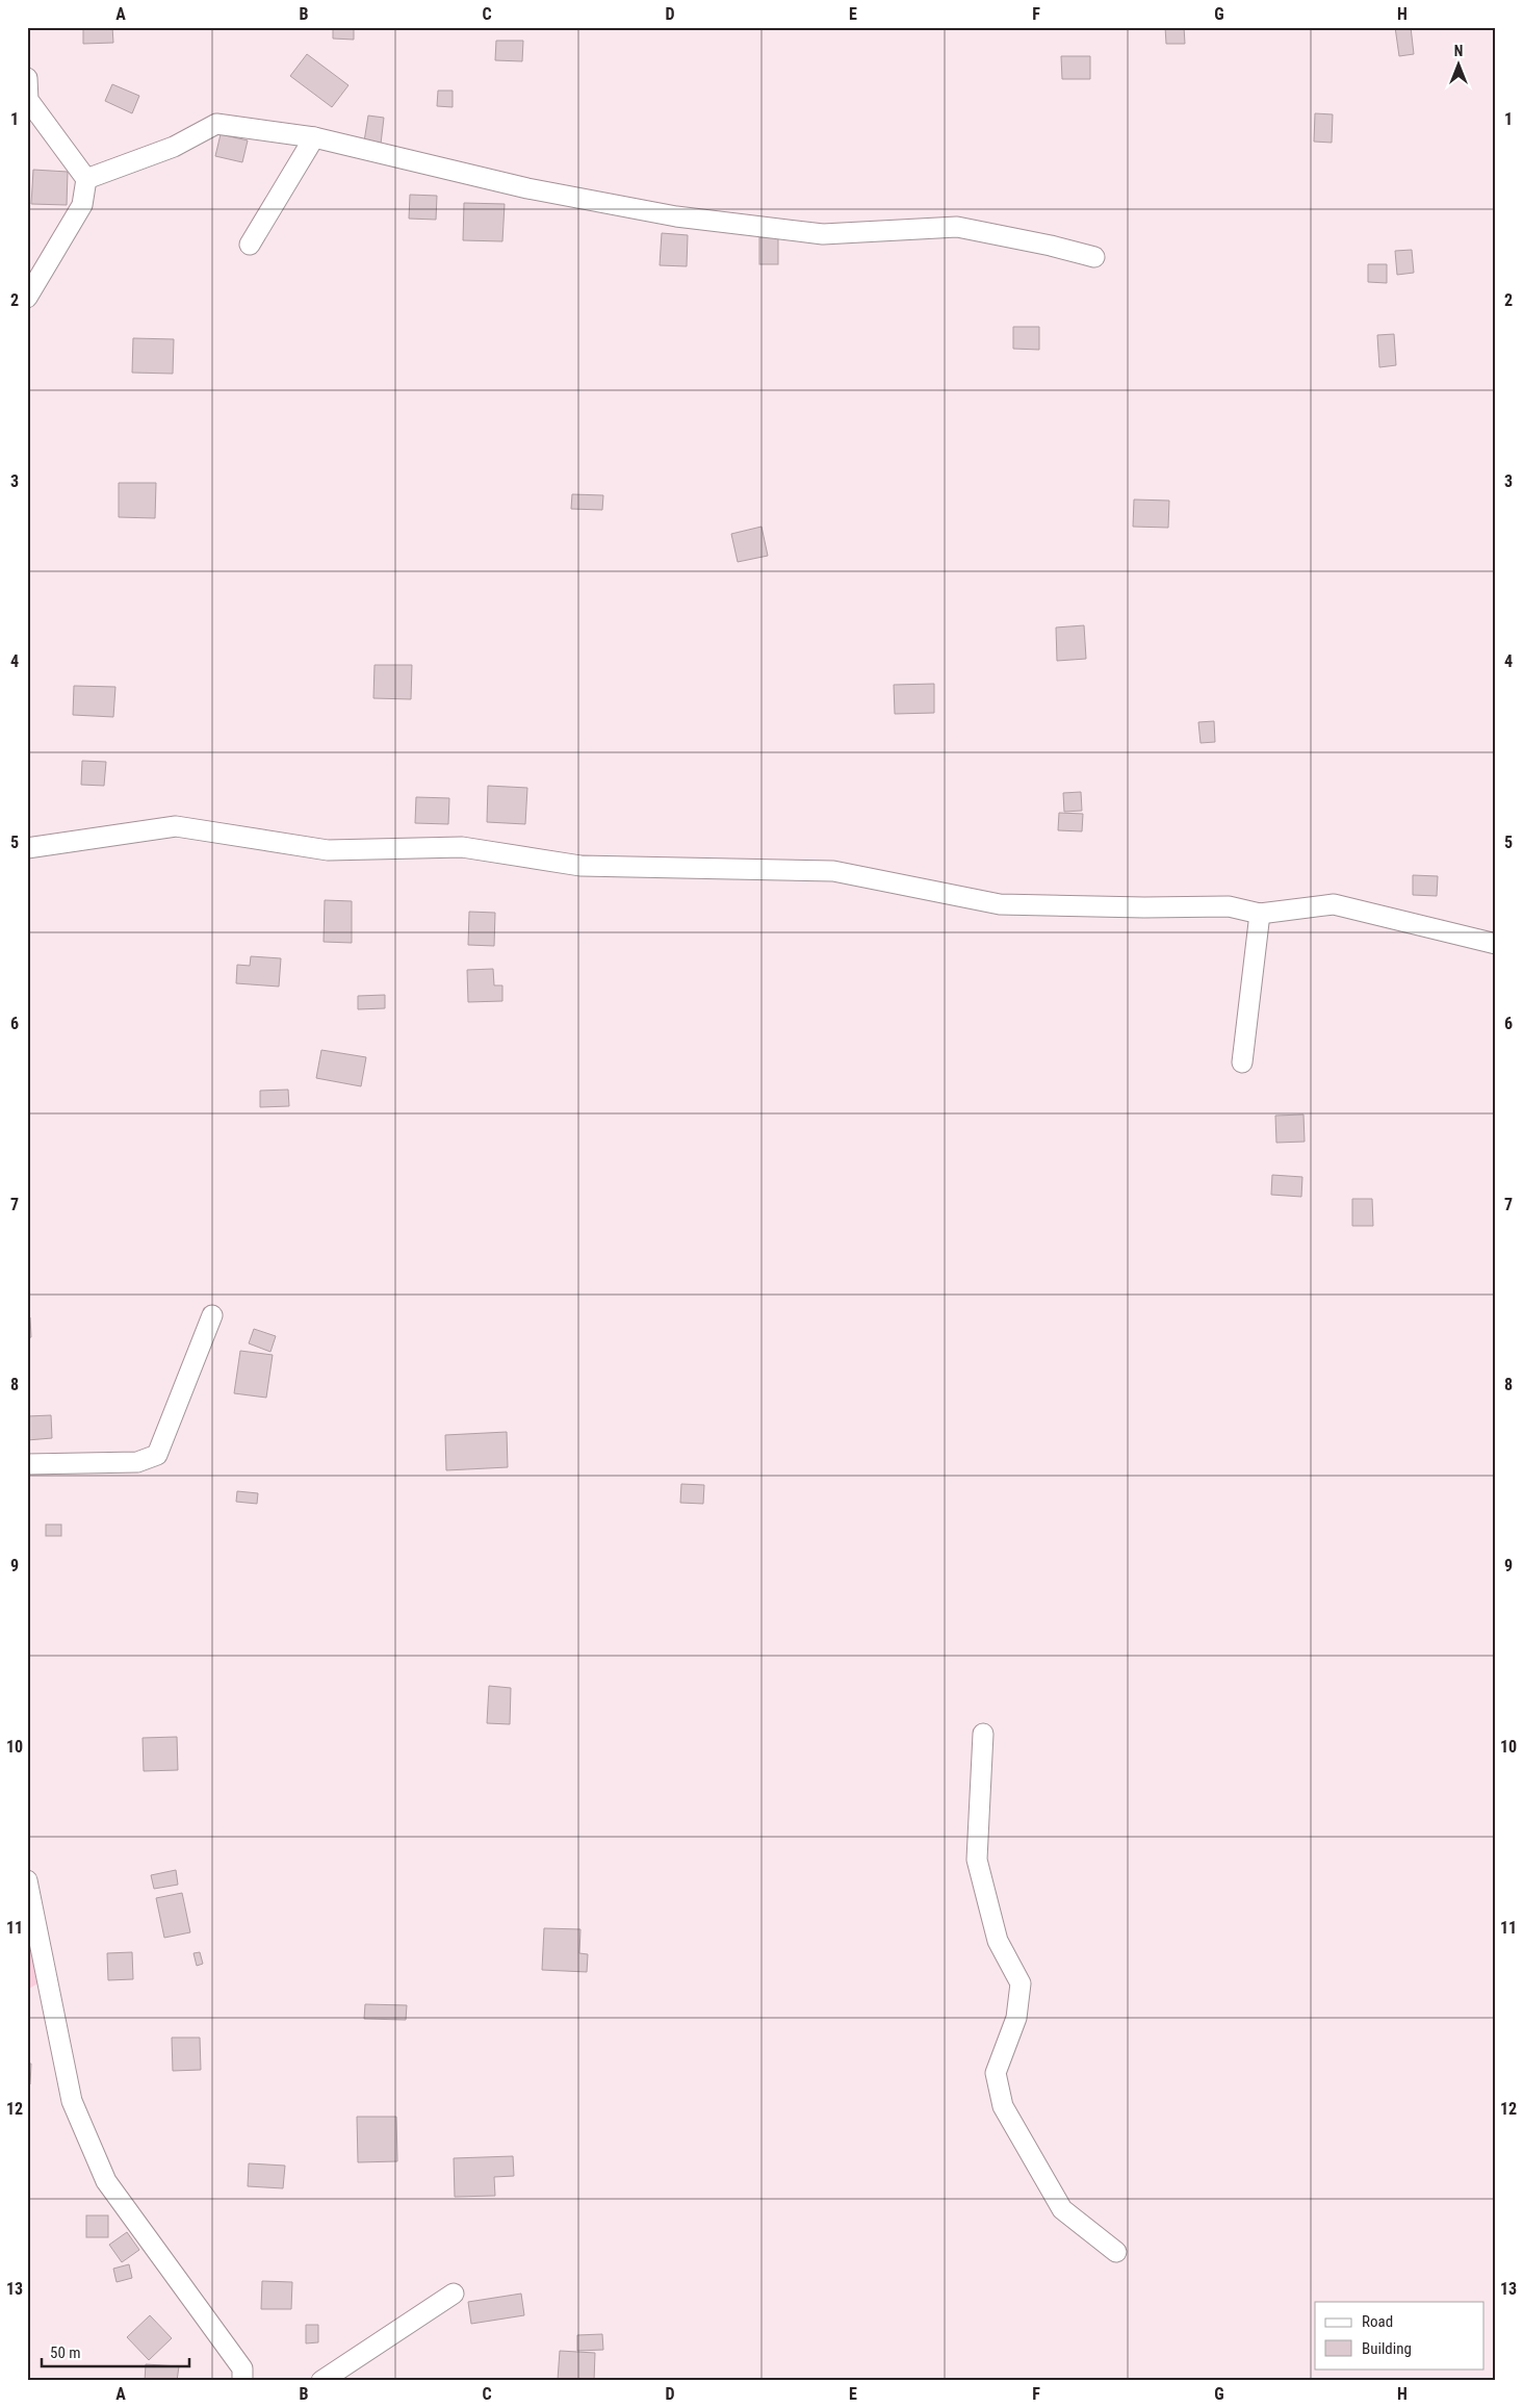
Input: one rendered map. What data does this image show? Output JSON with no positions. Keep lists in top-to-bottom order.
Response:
{
  "legend": ["Road", "Building"],
  "scale_bar": "50 m",
  "north": "top",
  "grid": {
    "columns": [
      "A",
      "B",
      "C",
      "D",
      "E",
      "F",
      "G",
      "H"
    ],
    "rows": [
      "1",
      "2",
      "3",
      "4",
      "5",
      "6",
      "7",
      "8",
      "9",
      "10",
      "11",
      "12",
      "13"
    ]
  }
}
